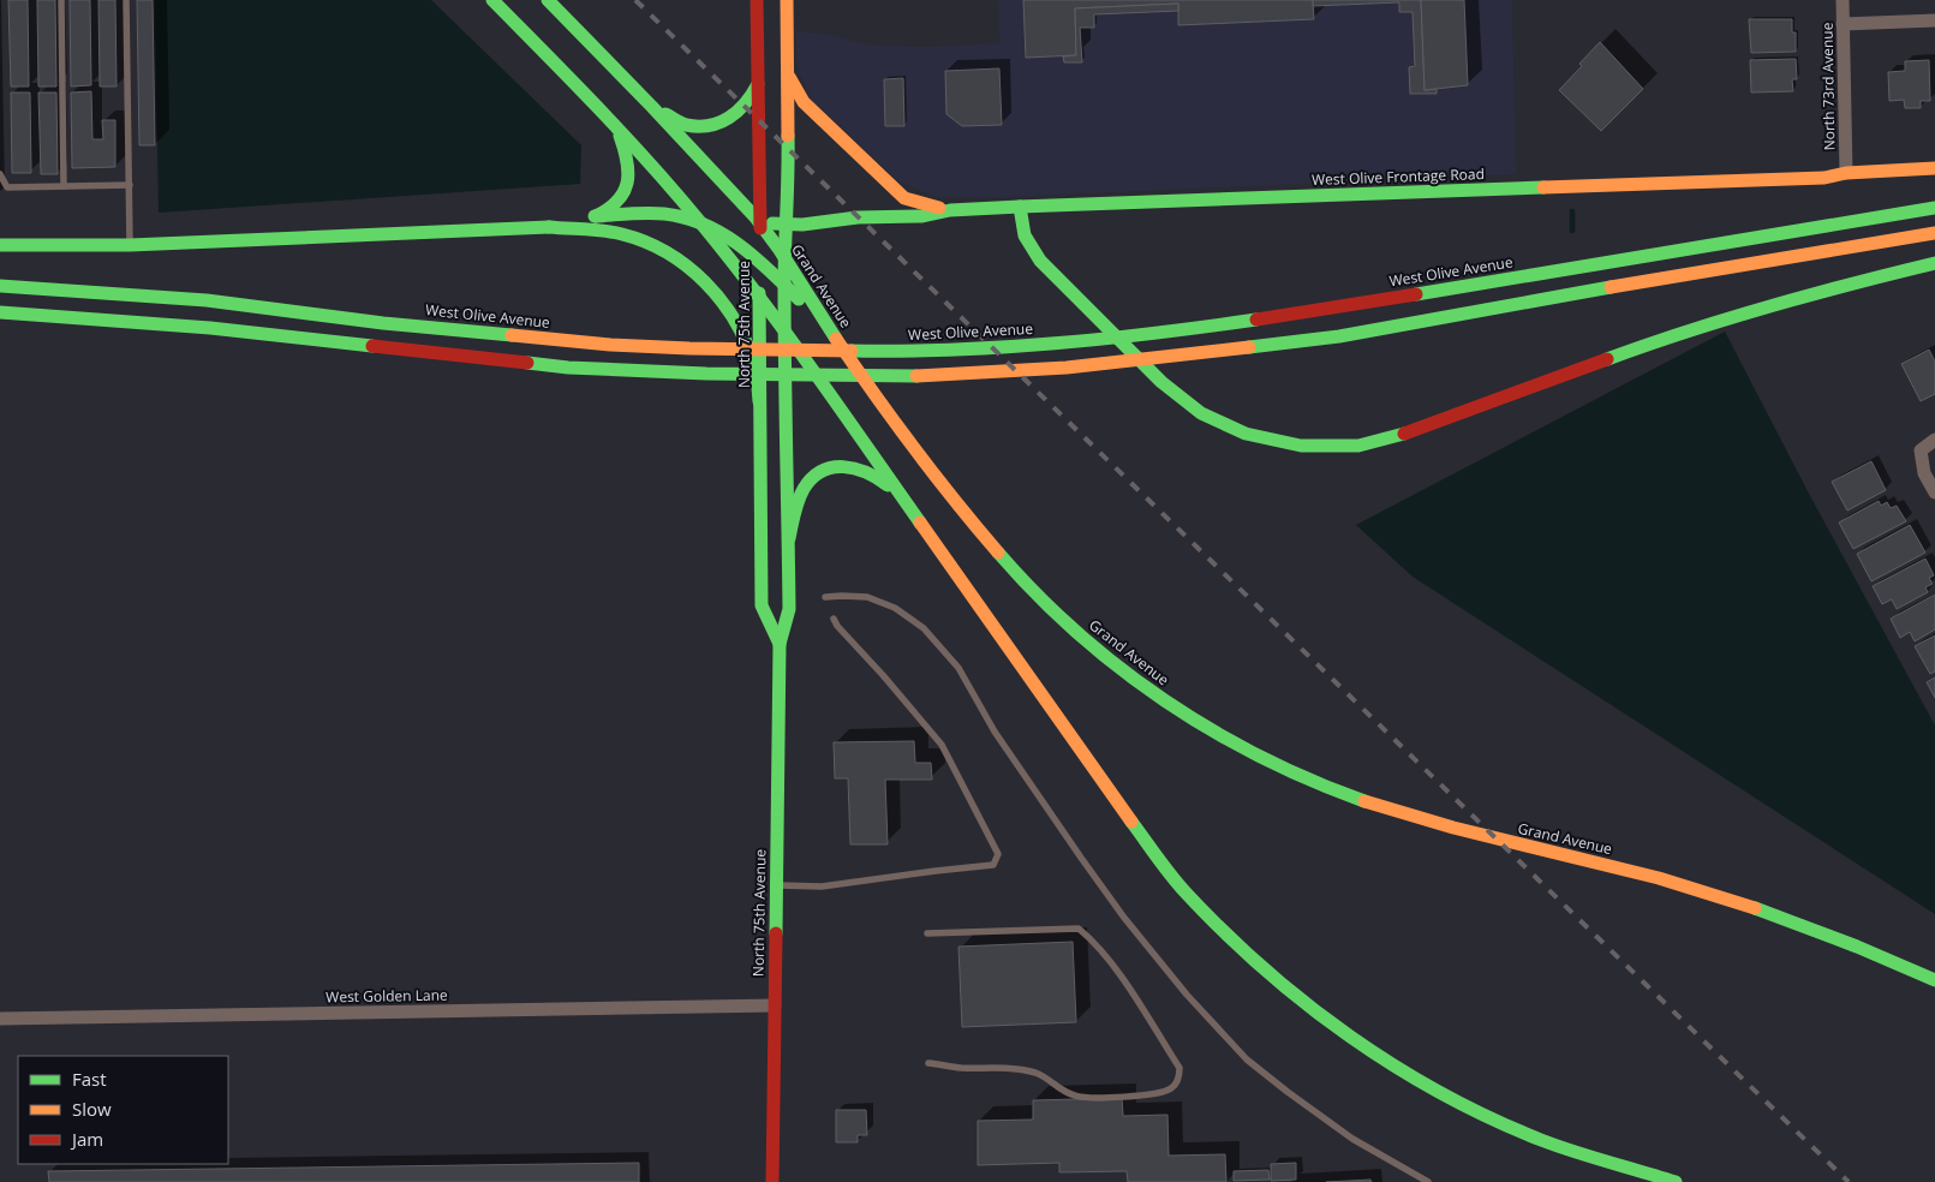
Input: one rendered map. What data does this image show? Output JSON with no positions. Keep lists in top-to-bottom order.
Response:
{
  "streets": {
    "main road": [
      "West Olive Frontage Road",
      "West Olive Avenue",
      "Grand Avenue",
      "North 75th Avenue"
    ],
    "street": ["North 73rd Avenue", "West Golden Lane"]
  },
  "crossings": [
    ["North 73rd Avenue", "West Olive Frontage Road"],
    ["Grand Avenue", "North 75th Avenue"],
    ["North 75th Avenue", "West Golden Lane"]
  ],
  "legend": ["Fast", "Slow", "Jam"]
}
